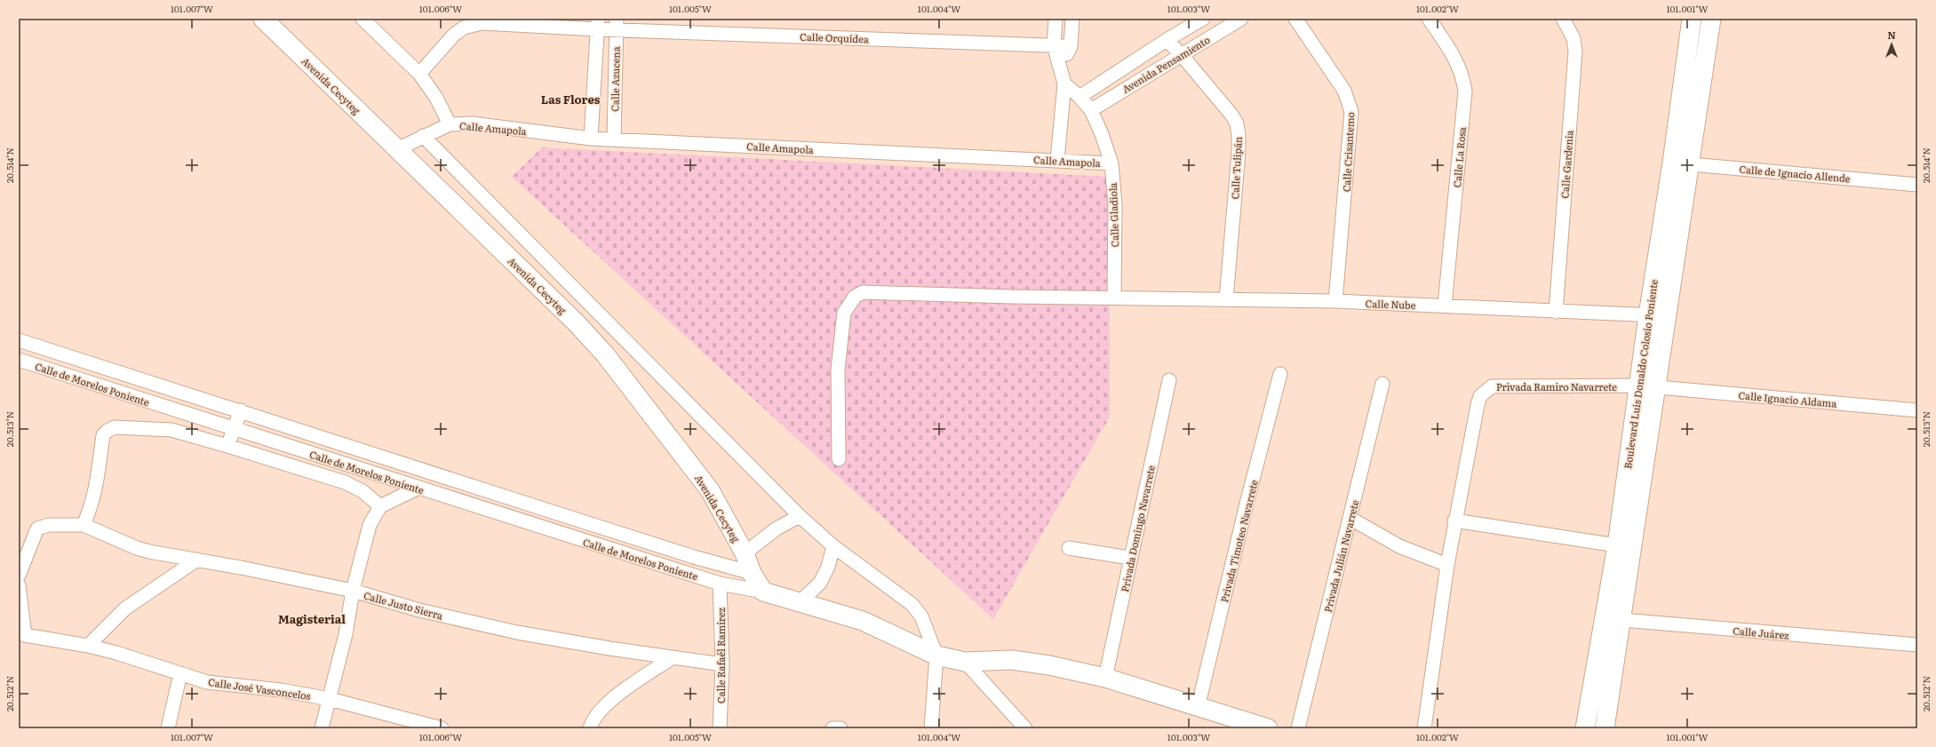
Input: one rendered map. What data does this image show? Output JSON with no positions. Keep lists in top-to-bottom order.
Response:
{
  "streets": {
    "street": [
      "Calle Orquídea",
      "Avenida Pensamiento",
      "Calle Azucena",
      "Avenida Cecyteg",
      "Calle Amapola",
      "Calle Crisantemo",
      "Calle La Rosa",
      "Calle Gardenia",
      "Calle Tulipán",
      "Calle de Ignacio Allende",
      "Calle Gladiola",
      "Calle Nube",
      "Boulevard Luis Donaldo Colosio Poniente",
      "Calle de Morelos Poniente",
      "Privada Ramiro Navarrete",
      "Calle Ignacio Aldama",
      "Privada Domingo Navarrete",
      "Privada Timoteo Navarrete",
      "Privada Julián Navarrete",
      "Calle Justo Sierra",
      "Calle Juárez",
      "Calle Rafaél Ramírez",
      "Calle José Vasconcelos"
    ]
  },
  "crossings": [
    ["Calle Orquídea", "Calle Azucena"],
    ["Calle Orquídea", "Calle Amapola"],
    ["Avenida Pensamiento", "Calle Tulipán"],
    ["Avenida Pensamiento", "Calle Gladiola"],
    ["Calle Azucena", "Calle Amapola"],
    ["Avenida Cecyteg", "Calle Amapola"],
    ["Avenida Cecyteg", "Calle de Morelos Poniente"],
    ["Calle Amapola", "Calle Gladiola"],
    ["Calle Crisantemo", "Calle Nube"],
    ["Calle La Rosa", "Calle Nube"],
    ["Calle Gardenia", "Calle Nube"],
    ["Calle Tulipán", "Calle Nube"],
    ["Calle de Ignacio Allende", "Boulevard Luis Donaldo Colosio Poniente"],
    ["Calle Gladiola", "Calle Nube"],
    ["Calle Nube", "Boulevard Luis Donaldo Colosio Poniente"],
    ["Boulevard Luis Donaldo Colosio Poniente", "Privada Ramiro Navarrete"],
    ["Boulevard Luis Donaldo Colosio Poniente", "Calle Ignacio Aldama"],
    ["Boulevard Luis Donaldo Colosio Poniente", "Calle Juárez"],
    ["Calle de Morelos Poniente", "Privada Domingo Navarrete"],
    ["Calle de Morelos Poniente", "Privada Timoteo Navarrete"],
    ["Calle de Morelos Poniente", "Calle Rafaél Ramírez"],
    ["Privada Ramiro Navarrete", "Calle Ignacio Aldama"],
    ["Calle Justo Sierra", "Calle Rafaél Ramírez"]
  ],
  "districts": ["Las Flores", "Magisterial"],
  "north": "top",
  "coordinates": [
    "101.007°W",
    "101.006°W",
    "101.005°W",
    "101.004°W",
    "101.003°W",
    "101.002°W",
    "101.001°W",
    "20.514°N",
    "20.513°N",
    "20.512°N"
  ]
}
